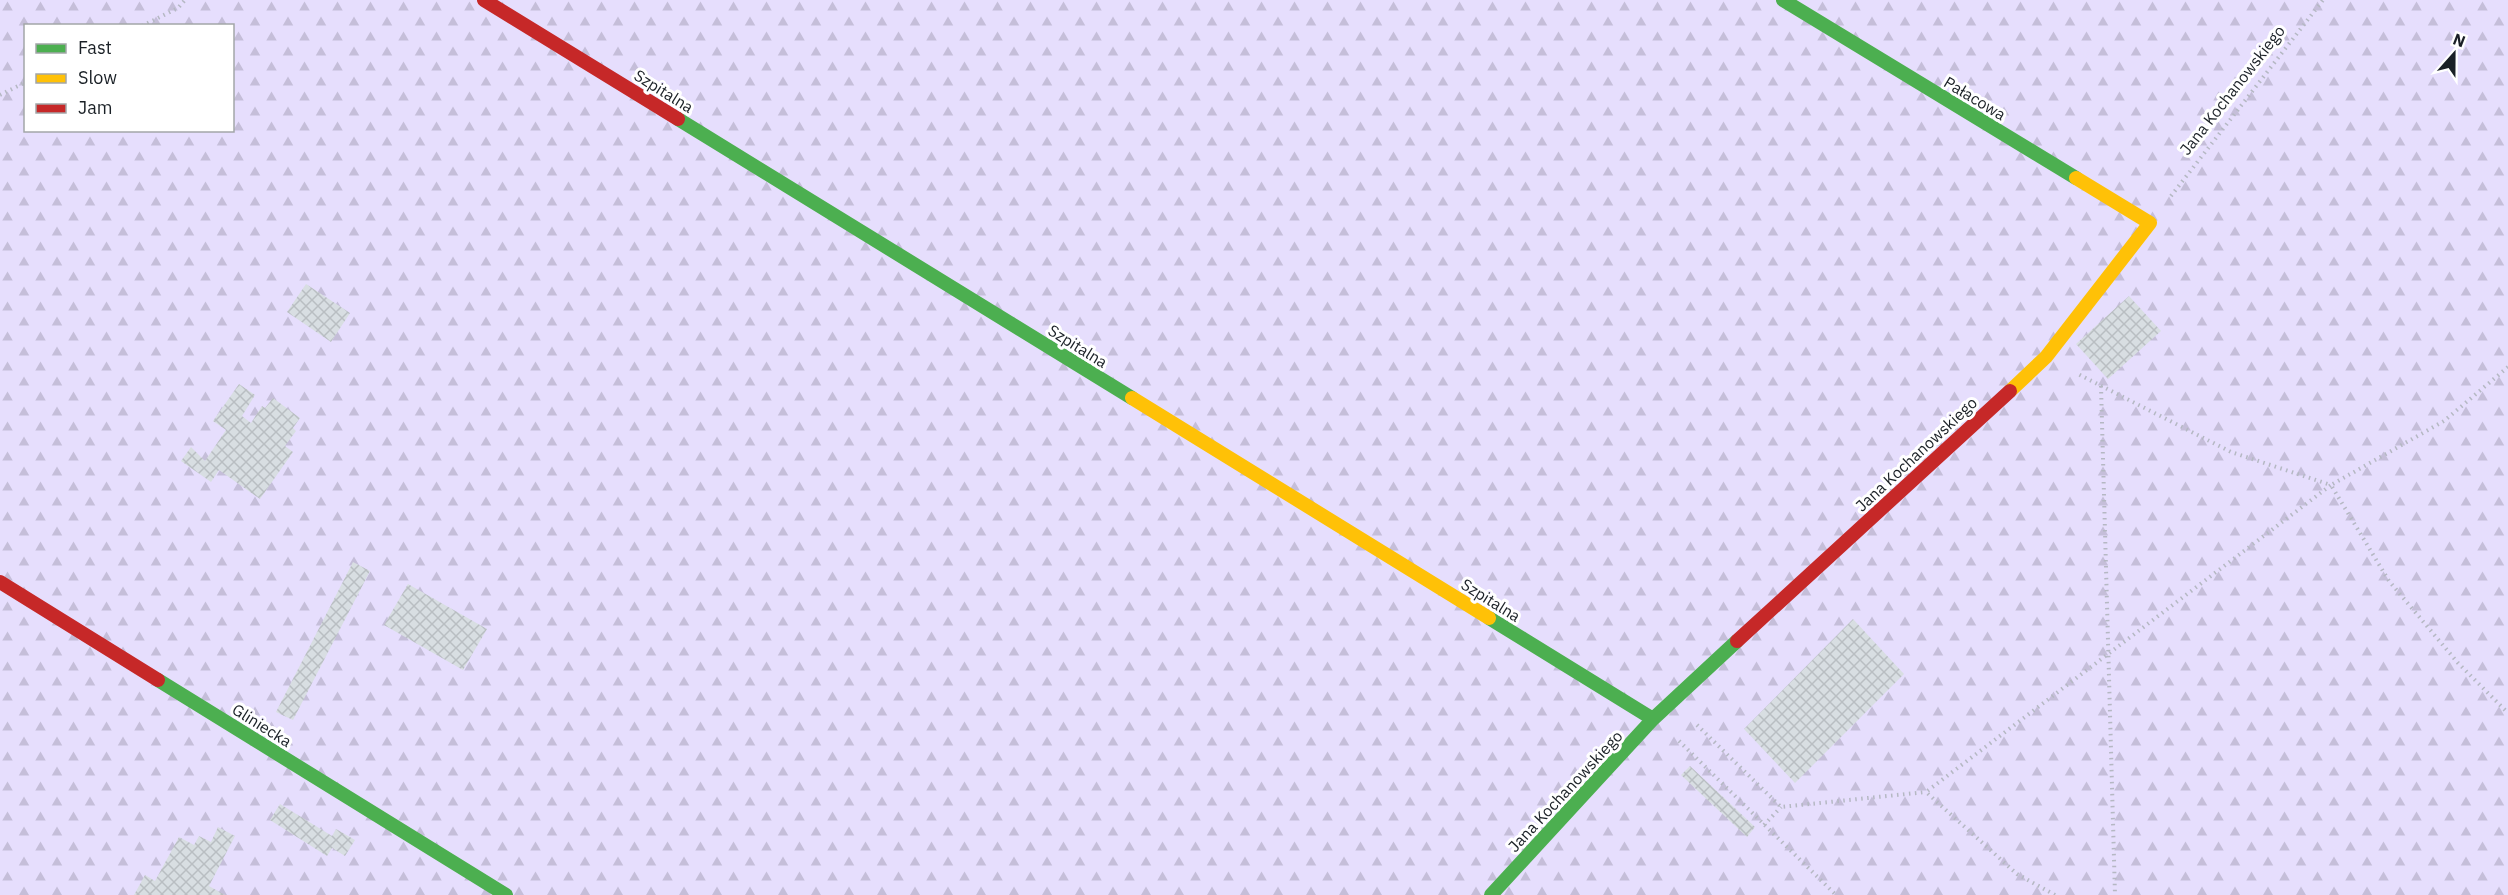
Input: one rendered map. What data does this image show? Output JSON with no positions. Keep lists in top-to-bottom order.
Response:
{
  "streets": {
    "street": [
      "Jana Kochanowskiego",
      "Szpitalna",
      "Pałacowa",
      "Gliniecka"
    ]
  },
  "crossings": [
    ["Jana Kochanowskiego", "Szpitalna"],
    ["Jana Kochanowskiego", "Pałacowa"]
  ],
  "legend": ["Fast", "Slow", "Jam"],
  "north": "top"
}
